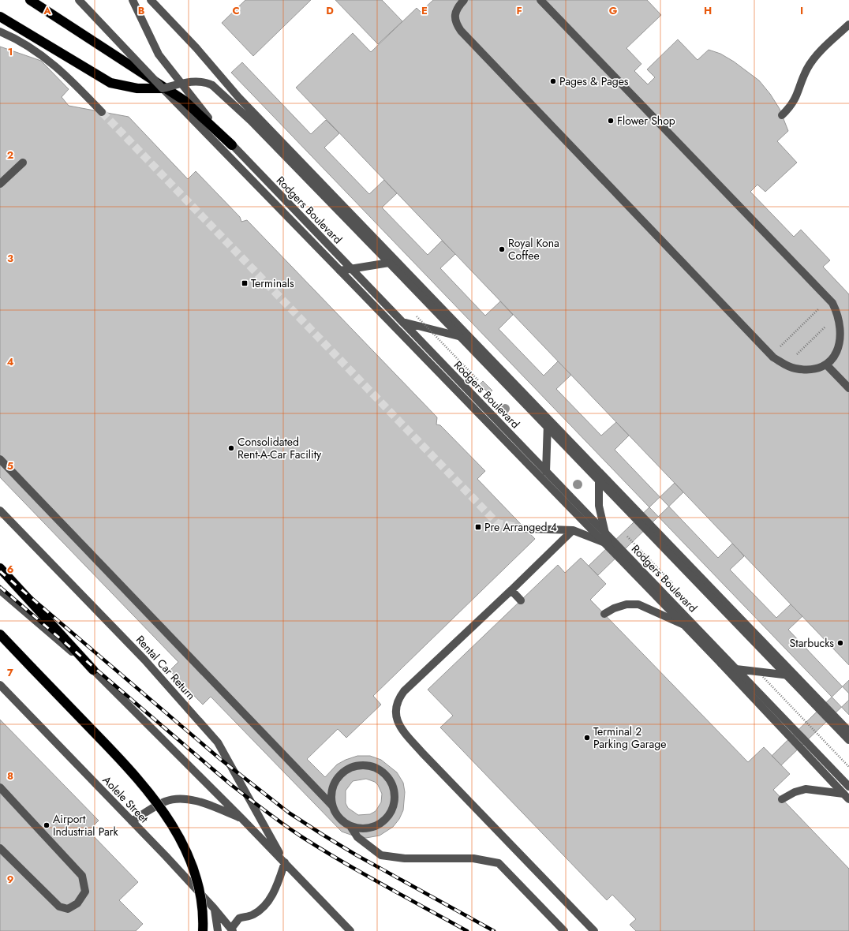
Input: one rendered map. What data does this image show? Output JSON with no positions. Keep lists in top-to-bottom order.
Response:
{
  "streets": {
    "street": ["Rodgers Boulevard", "Rental Car Return", "Aolele Street"]
  },
  "places": {
    "other": [
      "Pages & Pages",
      "Flower Shop",
      "Royal Kona Coffee",
      "Consolidated Rent-A-Car Facility",
      "Starbucks",
      "Terminal 2 Parking Garage",
      "Airport Industrial Park"
    ],
    "transit": ["Terminals", "Pre Arranged 4"]
  },
  "grid": {
    "columns": [
      "A",
      "B",
      "C",
      "D",
      "E",
      "F",
      "G",
      "H",
      "I"
    ],
    "rows": [
      "1",
      "2",
      "3",
      "4",
      "5",
      "6",
      "7",
      "8",
      "9"
    ]
  }
}
